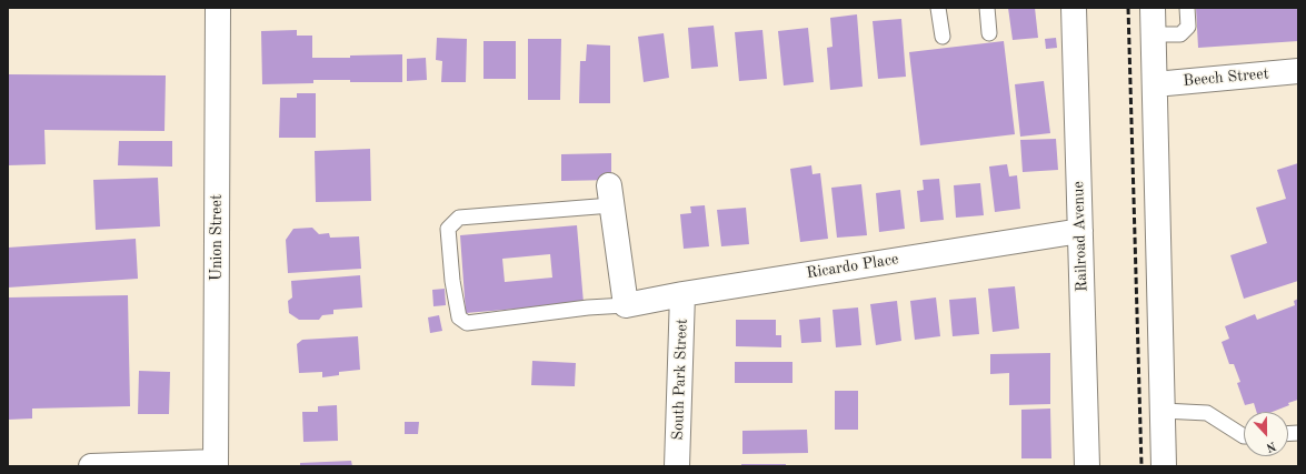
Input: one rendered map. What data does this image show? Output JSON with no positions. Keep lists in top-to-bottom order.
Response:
{
  "streets": {
    "street": [
      "Beech Street",
      "Railroad Avenue",
      "Union Street",
      "Ricardo Place",
      "South Park Street"
    ]
  },
  "crossings": [
    ["Railroad Avenue", "Ricardo Place"],
    ["Ricardo Place", "South Park Street"]
  ],
  "north": "bottom"
}
